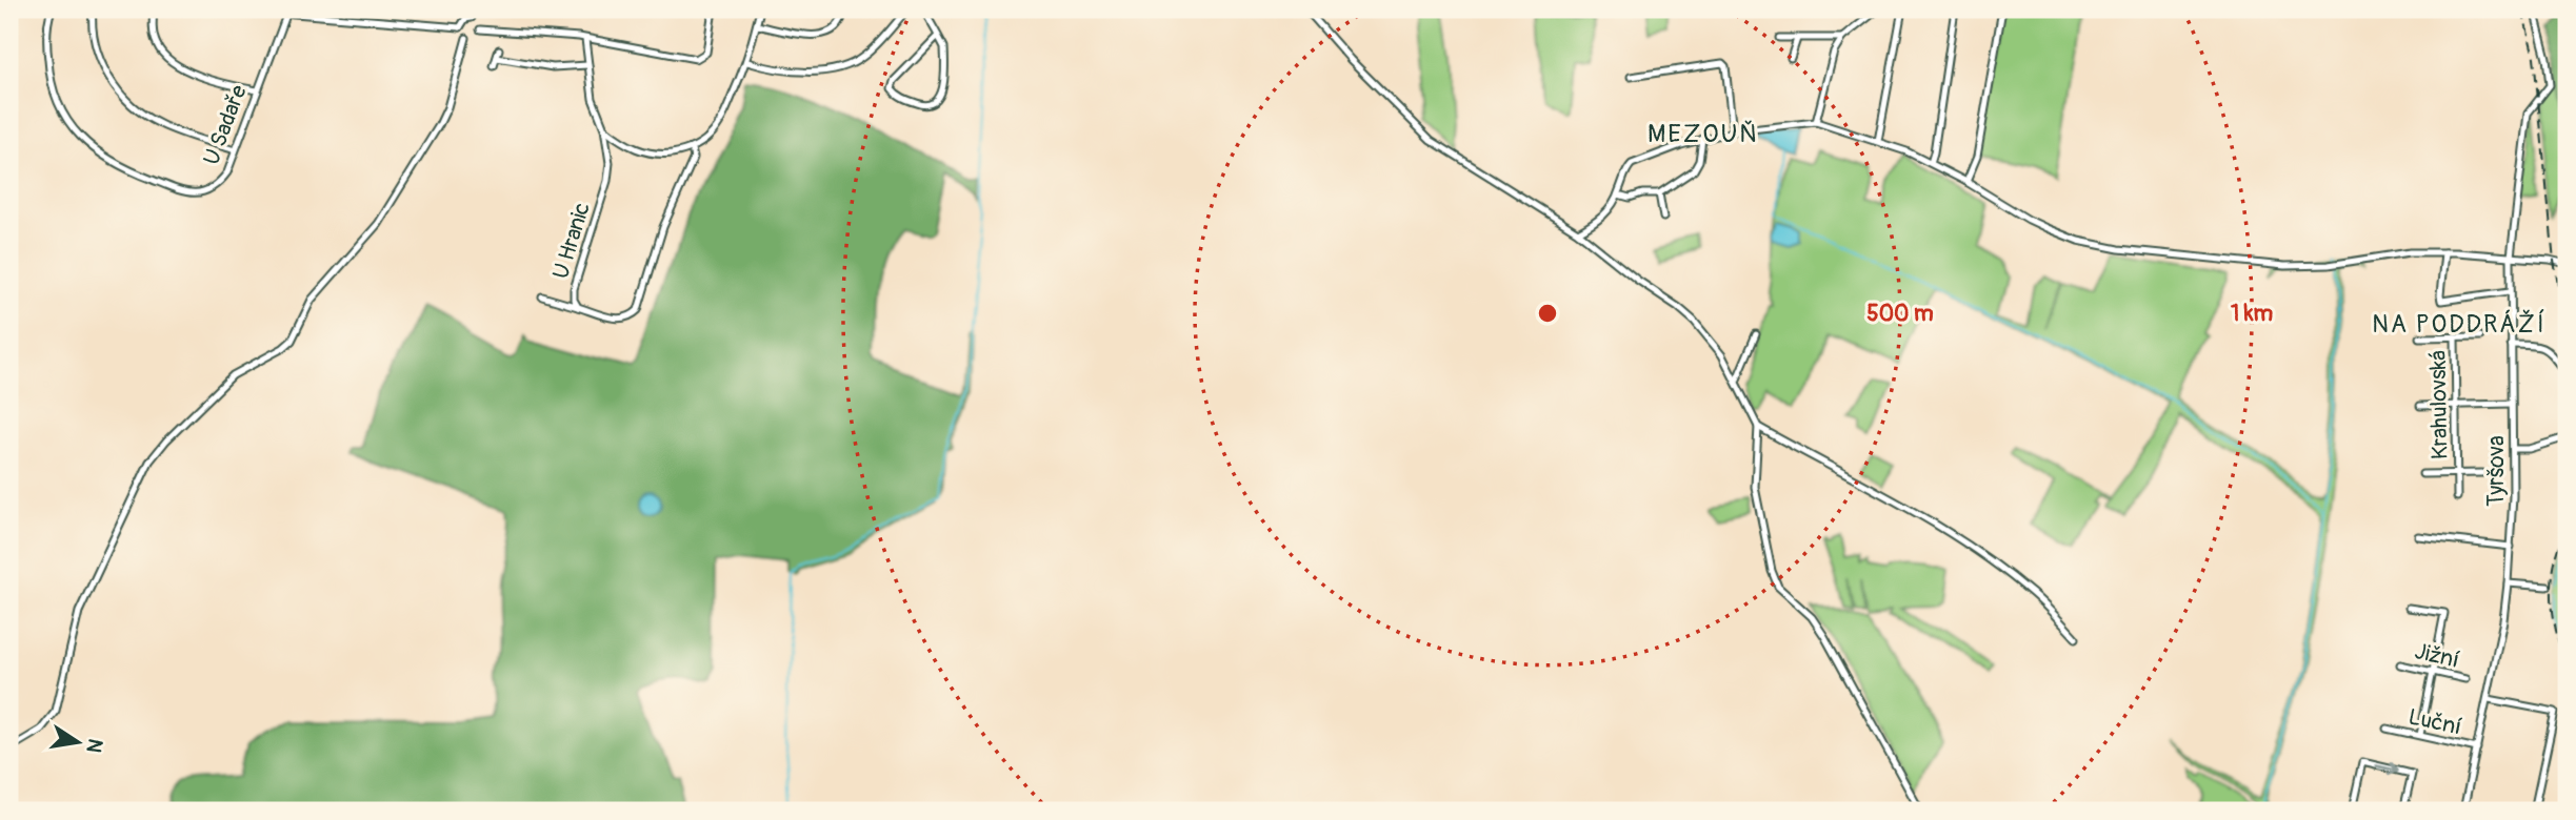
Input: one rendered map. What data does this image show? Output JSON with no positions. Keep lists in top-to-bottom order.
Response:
{
  "streets": {
    "street": [
      "U Sadaře",
      "U Hranic",
      "Krahulovská",
      "Tyršova",
      "Jižní",
      "Luční"
    ]
  },
  "crossings": [
    ["Tyršova", "Luční"]
  ],
  "districts": ["MEZOUŇ", "NA PODDRÁŽÍ"],
  "north": "right",
  "rings": ["500 m", "1 km"]
}
